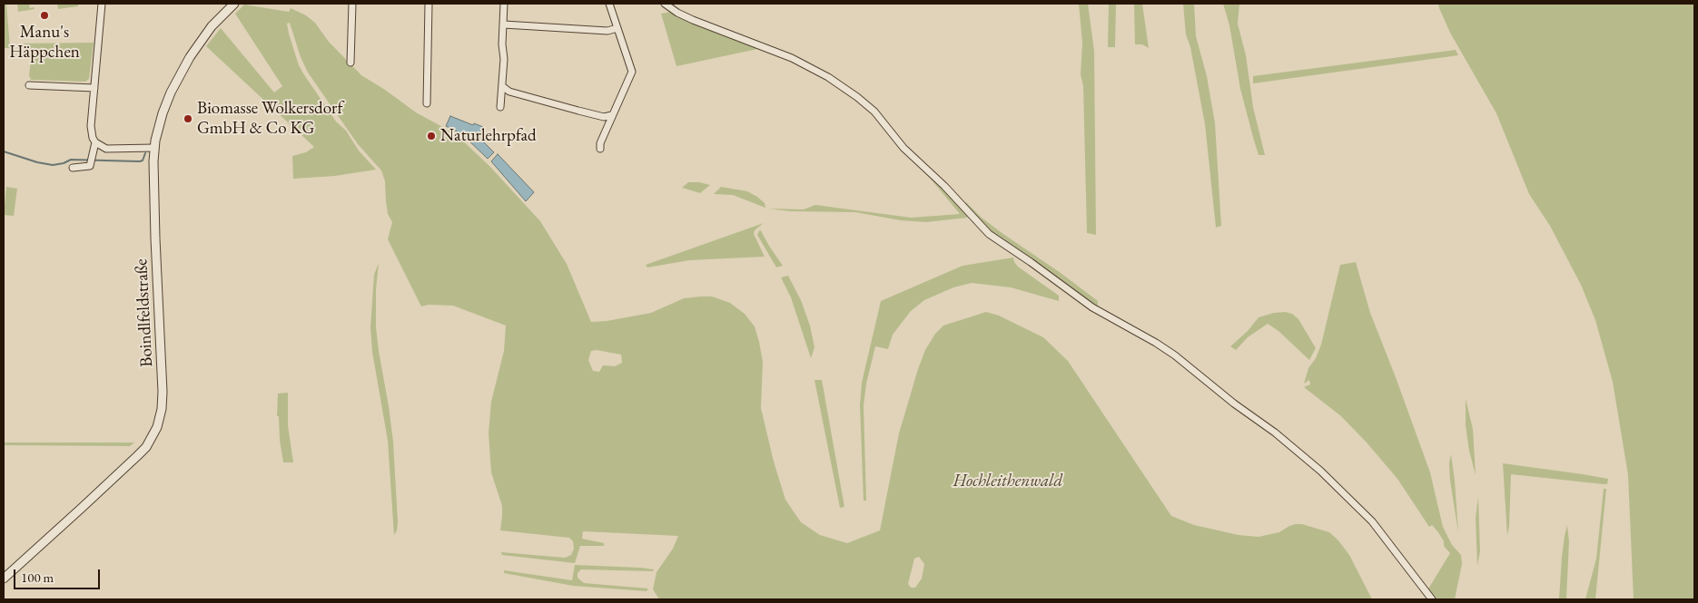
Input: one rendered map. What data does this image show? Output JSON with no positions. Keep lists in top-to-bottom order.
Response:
{
  "streets": {
    "street": ["Boindlfeldstraße"]
  },
  "parks": ["Hochleithenwald"],
  "places": ["Manu's Häppchen", "Biomasse Wolkersdorf GmbH & Co KG", "Naturlehrpfad"],
  "scale_bar": "100 m"
}
